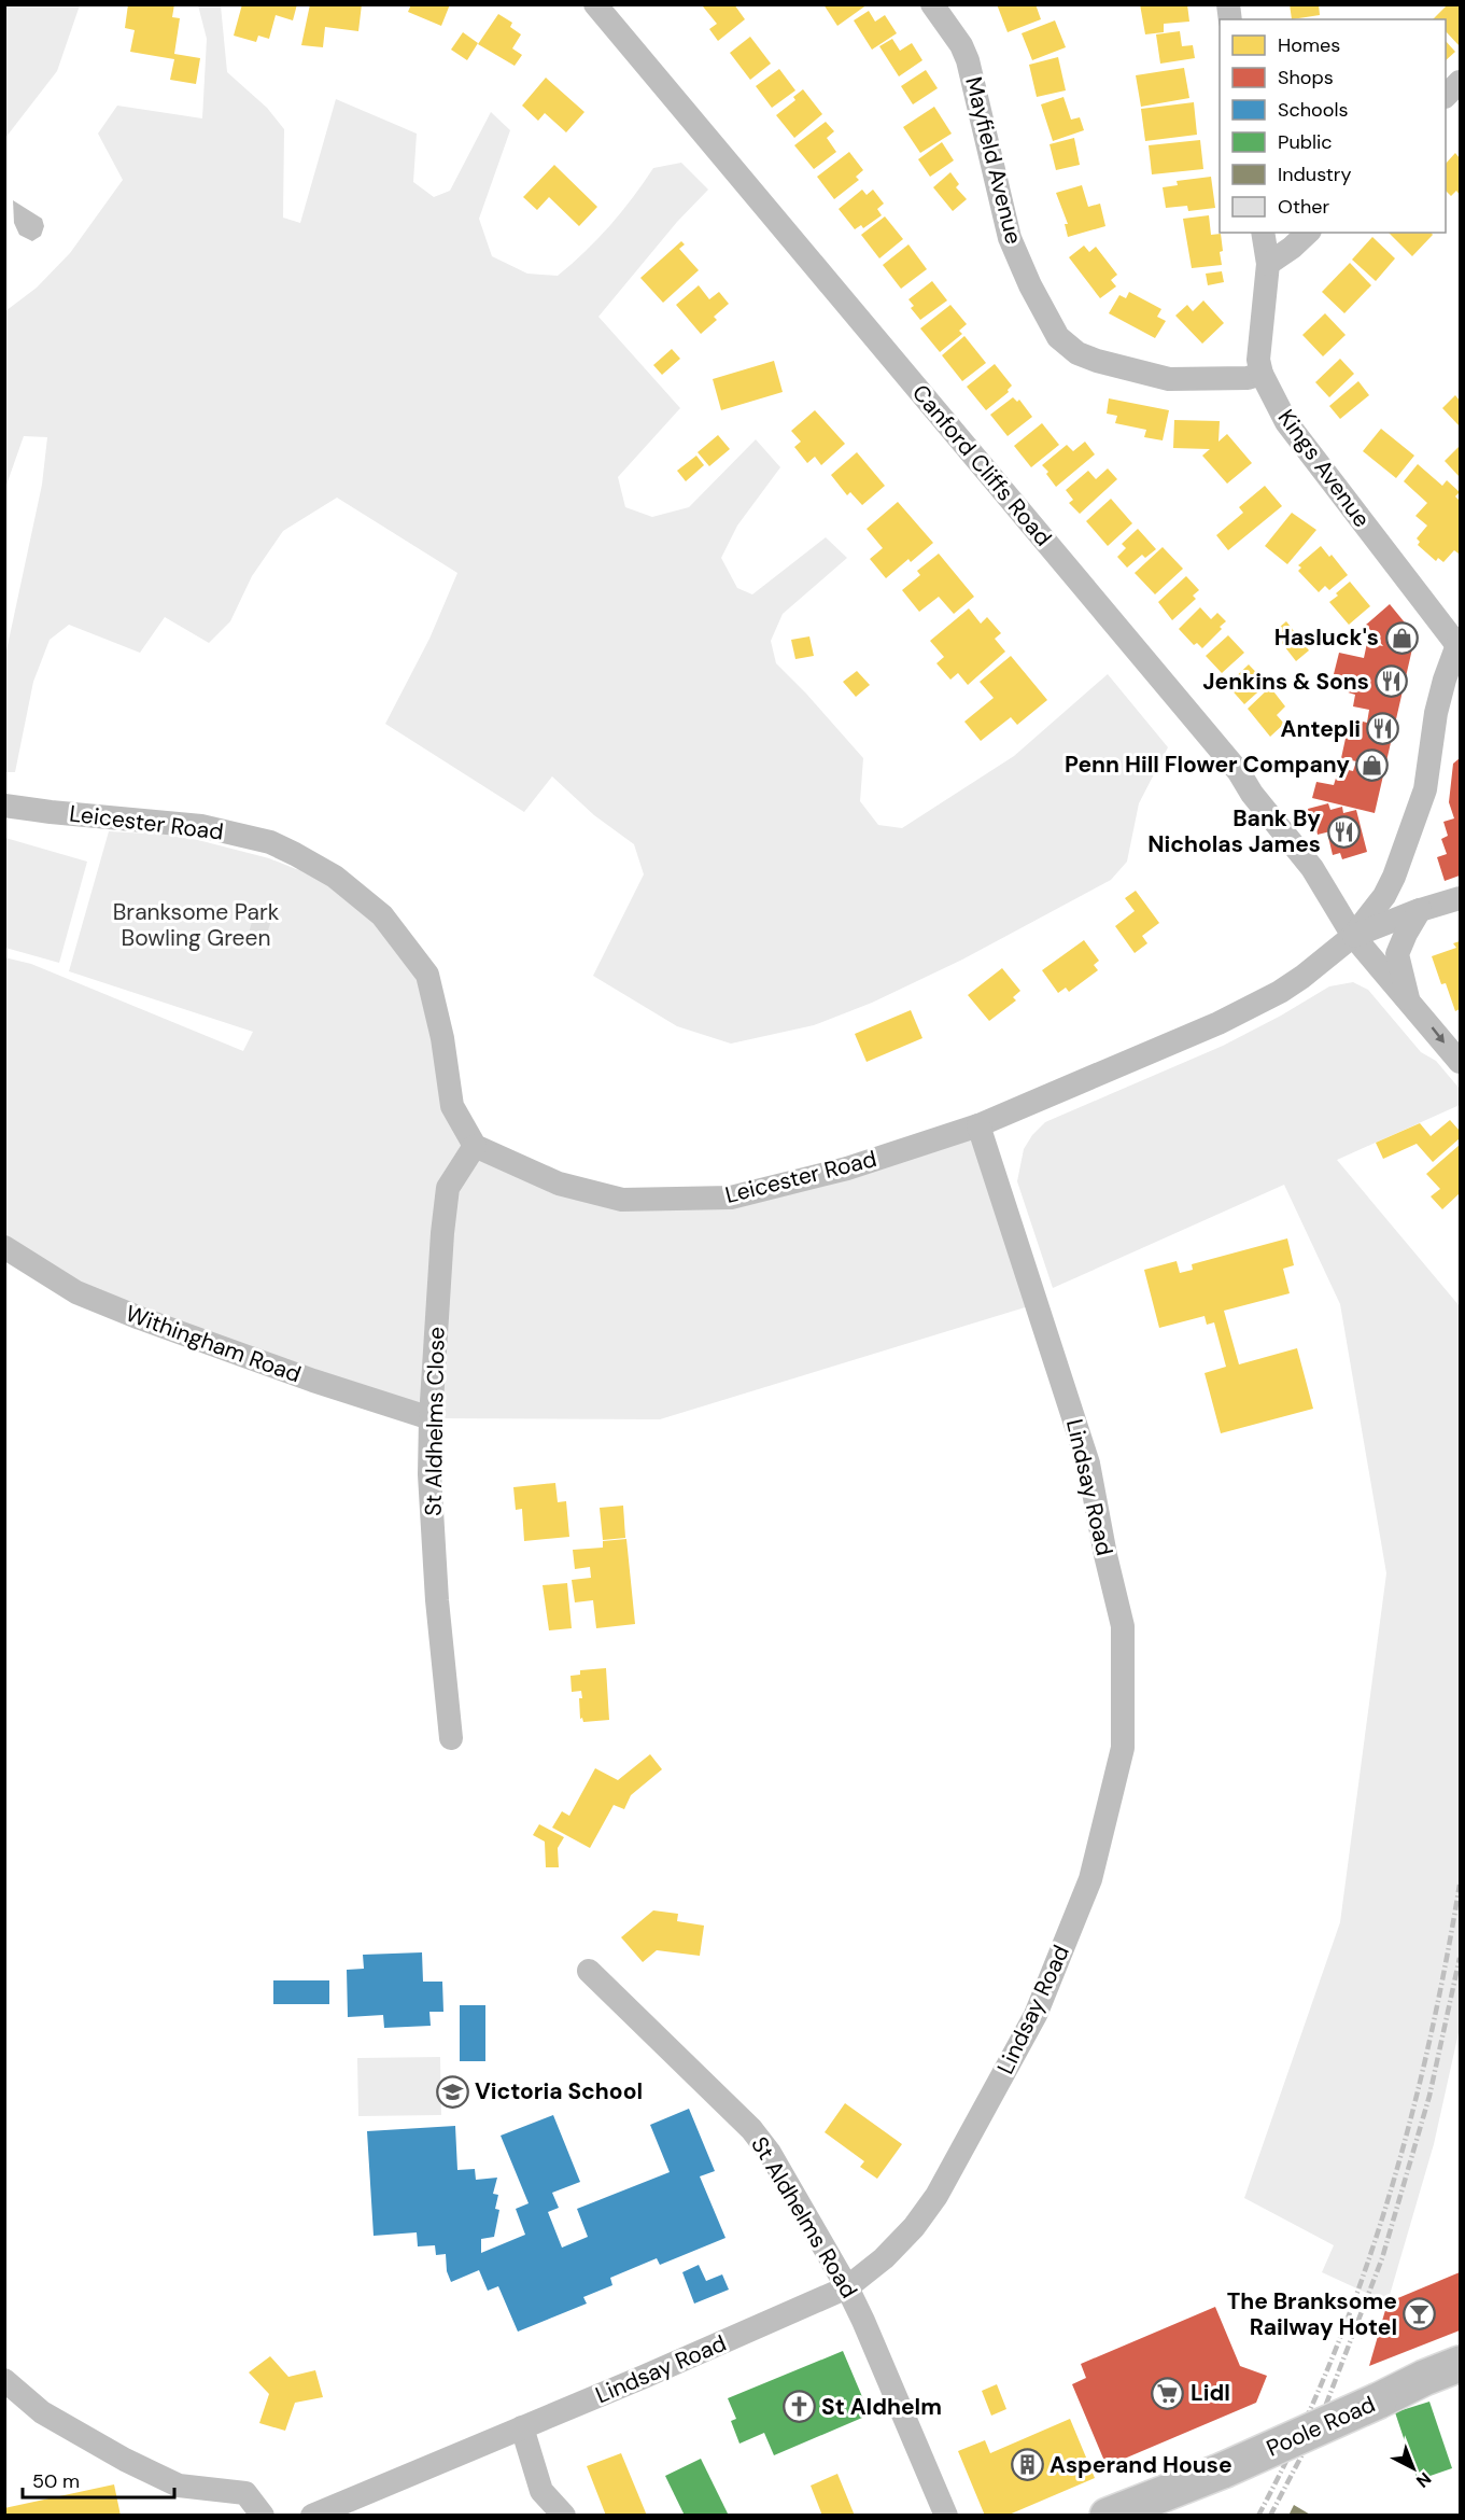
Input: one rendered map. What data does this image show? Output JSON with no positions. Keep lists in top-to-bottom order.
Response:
{
  "streets": {
    "highway": ["Poole Road"],
    "street": [
      "Mayfield Avenue",
      "Canford Cliffs Road",
      "Kings Avenue",
      "Leicester Road",
      "Withingham Road",
      "St Aldhelms Close",
      "Lindsay Road",
      "St Aldhelms Road"
    ]
  },
  "crossings": [
    ["Mayfield Avenue", "Kings Avenue"],
    ["Canford Cliffs Road", "Leicester Road"],
    ["Leicester Road", "St Aldhelms Close"],
    ["Leicester Road", "Lindsay Road"],
    ["Withingham Road", "St Aldhelms Close"],
    ["Lindsay Road", "St Aldhelms Road"]
  ],
  "parks": ["Branksome Park Bowling Green"],
  "places": {
    "shop": ["Hasluck's", "Penn Hill Flower Company"],
    "restaurant": ["Jenkins & Sons", "Antepli", "Bank By Nicholas James"],
    "school or university": ["Victoria School"],
    "bar": ["The Branksome Railway Hotel"],
    "supermarket": ["Lidl"],
    "church": ["St Aldhelm"],
    "building": ["Asperand House"]
  },
  "legend": [
    "Homes",
    "Shops",
    "Schools",
    "Public",
    "Industry",
    "Other"
  ],
  "scale_bar": "50 m",
  "north": "bottom right"
}
